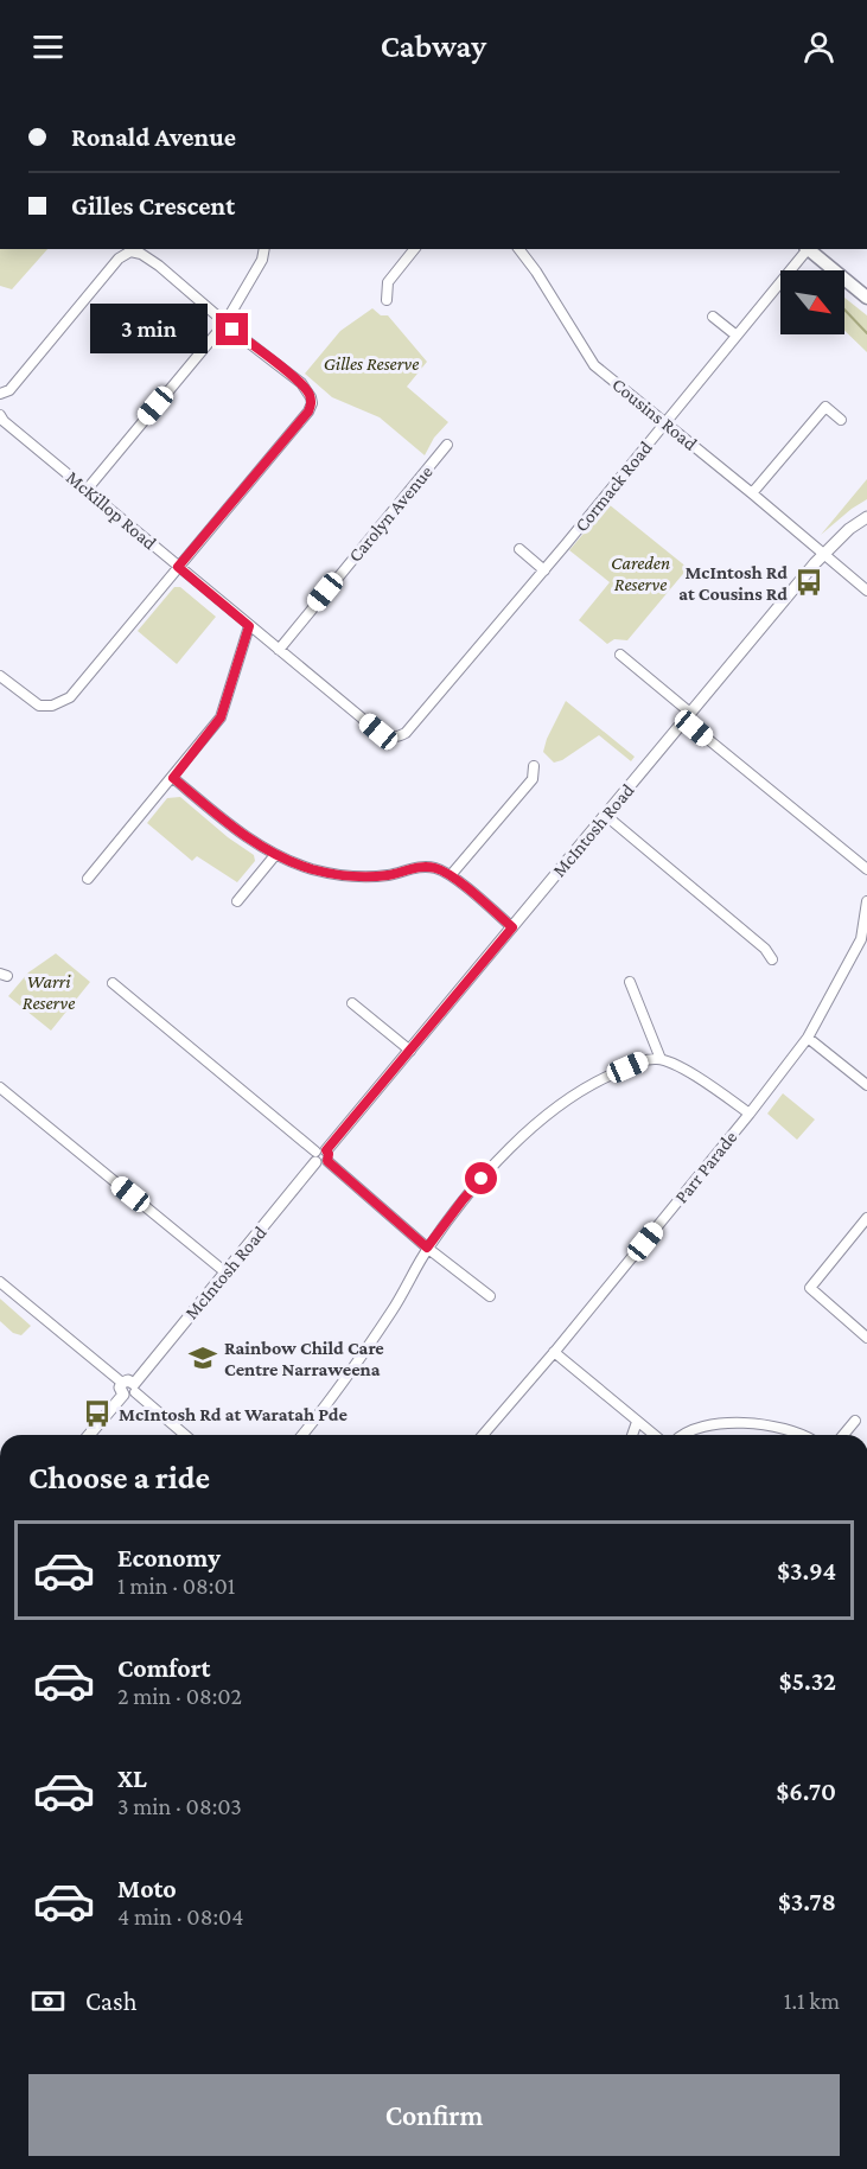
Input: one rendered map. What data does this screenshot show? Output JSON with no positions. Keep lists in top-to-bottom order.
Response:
{
  "streets": {
    "street": [
      "Cousins Road",
      "Cormack Road",
      "McKillop Road",
      "Carolyn Avenue",
      "McIntosh Road",
      "Parr Parade"
    ]
  },
  "crossings": [
    ["Cousins Road", "Cormack Road"],
    ["Cousins Road", "McIntosh Road"],
    ["Cormack Road", "McKillop Road"],
    ["McKillop Road", "Carolyn Avenue"]
  ],
  "parks": ["Gilles Reserve", "Careden Reserve", "Warri Reserve"],
  "places": {
    "bus stop": ["McIntosh Rd at Cousins Rd", "McIntosh Rd at Waratah Pde"],
    "school or university": ["Rainbow Child Care Centre Narraweena"]
  },
  "north": "bottom right",
  "page": {
    "header": "Cabway",
    "banner": ["Ronald Avenue", "Gilles Crescent"],
    "bubble": "3 min",
    "heading": "Choose a ride",
    "list": [
      {
        "name": "Economy",
        "note": "1 min · 08:01",
        "value": "$3.94"
      },
      {
        "name": "Comfort",
        "note": "2 min · 08:02",
        "value": "$5.32"
      },
      {
        "name": "XL",
        "note": "3 min · 08:03",
        "value": "$6.70"
      },
      {
        "name": "Moto",
        "note": "4 min · 08:04",
        "value": "$3.78"
      }
    ],
    "pay": ["Cash", "1.1 km"],
    "buttons": "Confirm"
  }
}
